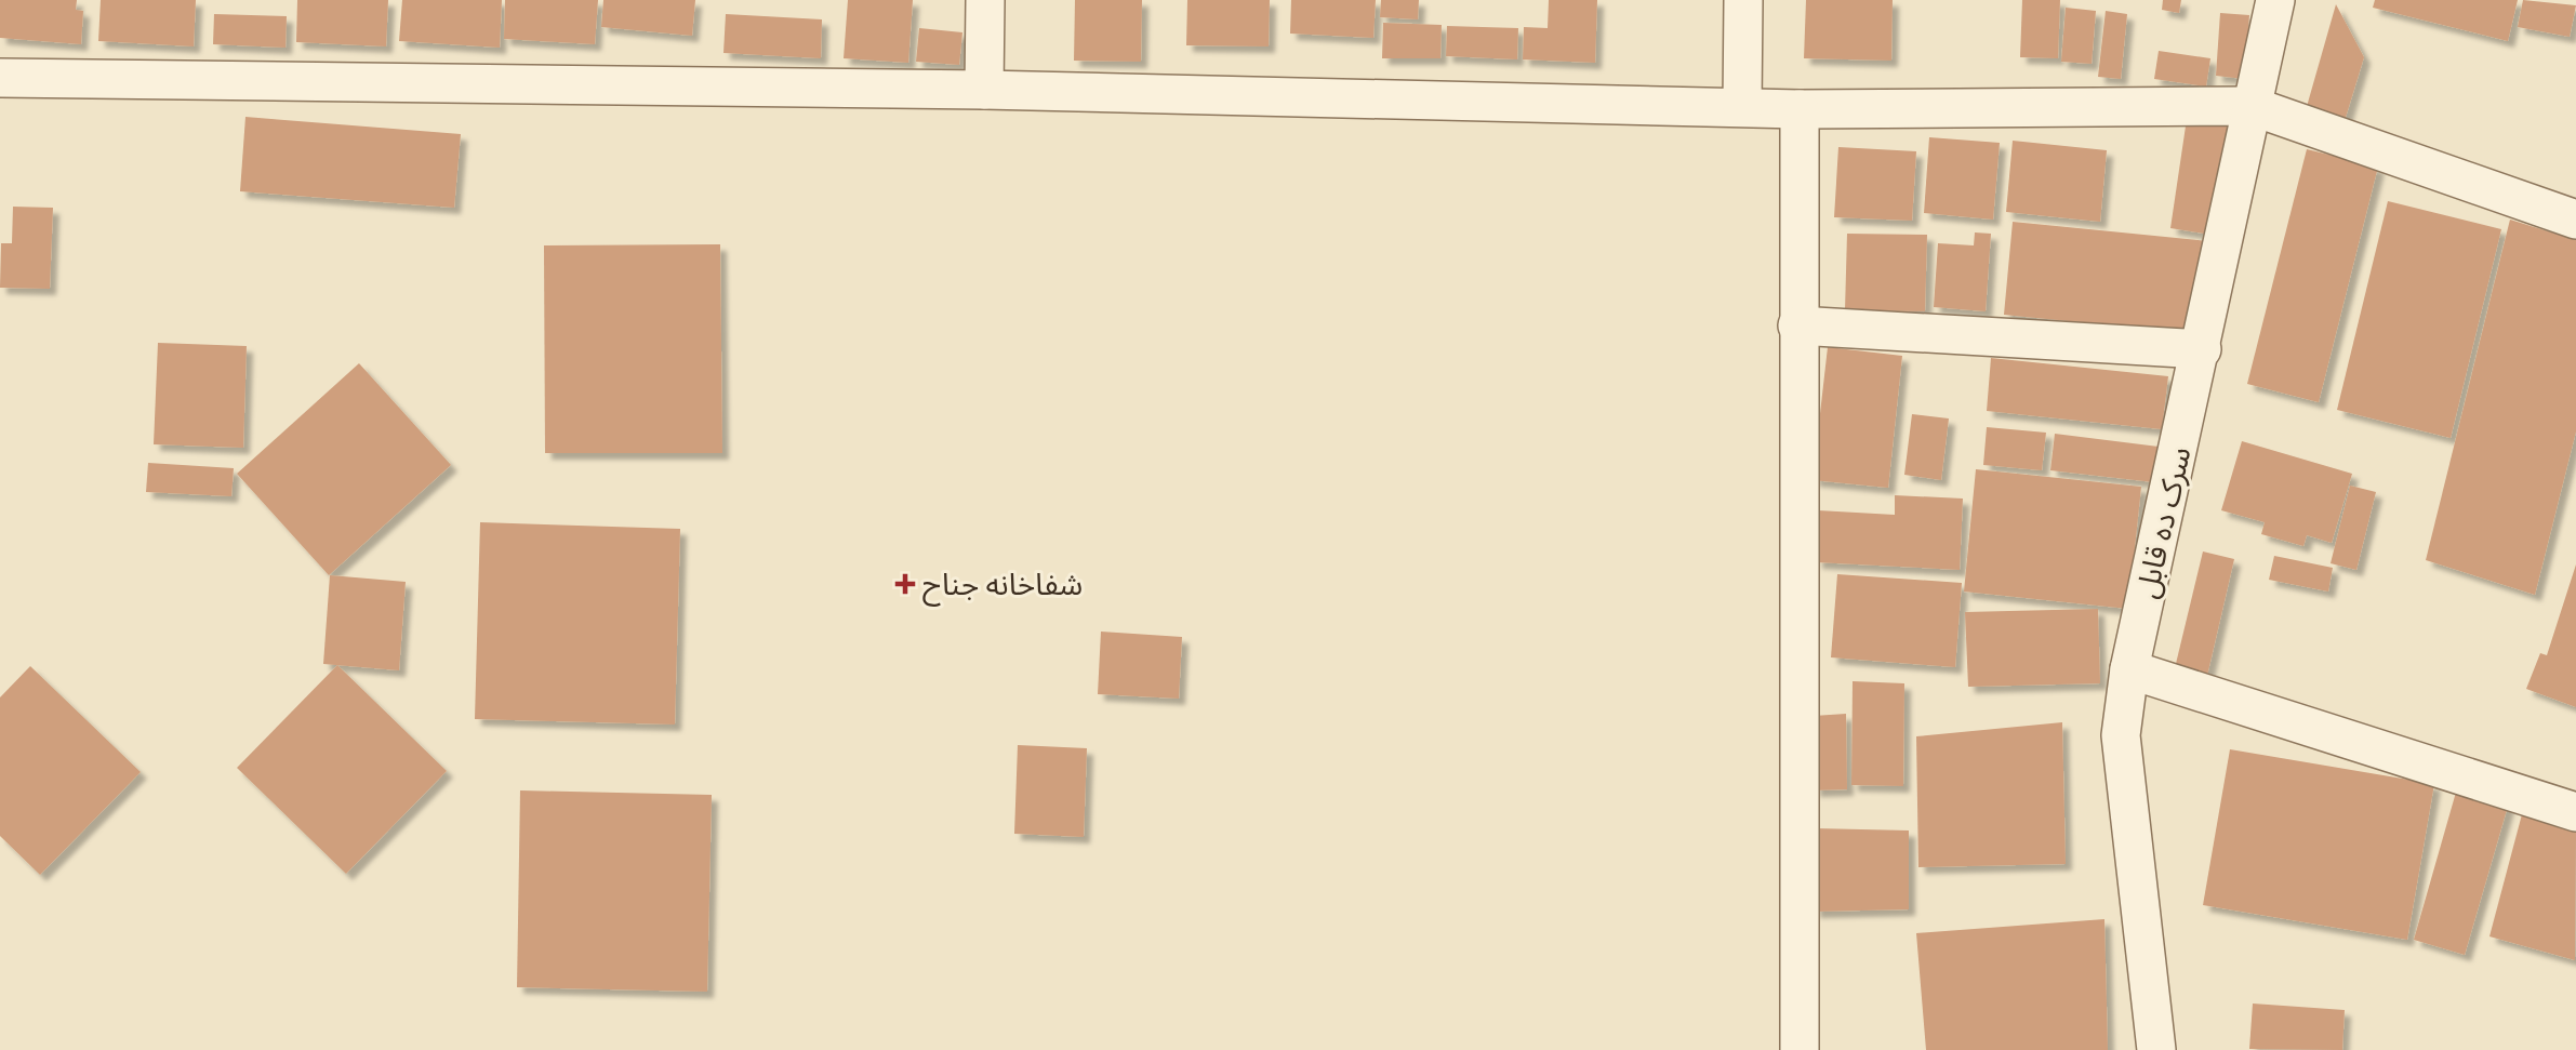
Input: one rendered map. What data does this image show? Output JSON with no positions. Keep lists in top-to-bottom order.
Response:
{
  "streets": {
    "street": ["سرک ده قابل"]
  },
  "places": {
    "health": ["شفاخانه جناح"]
  }
}
